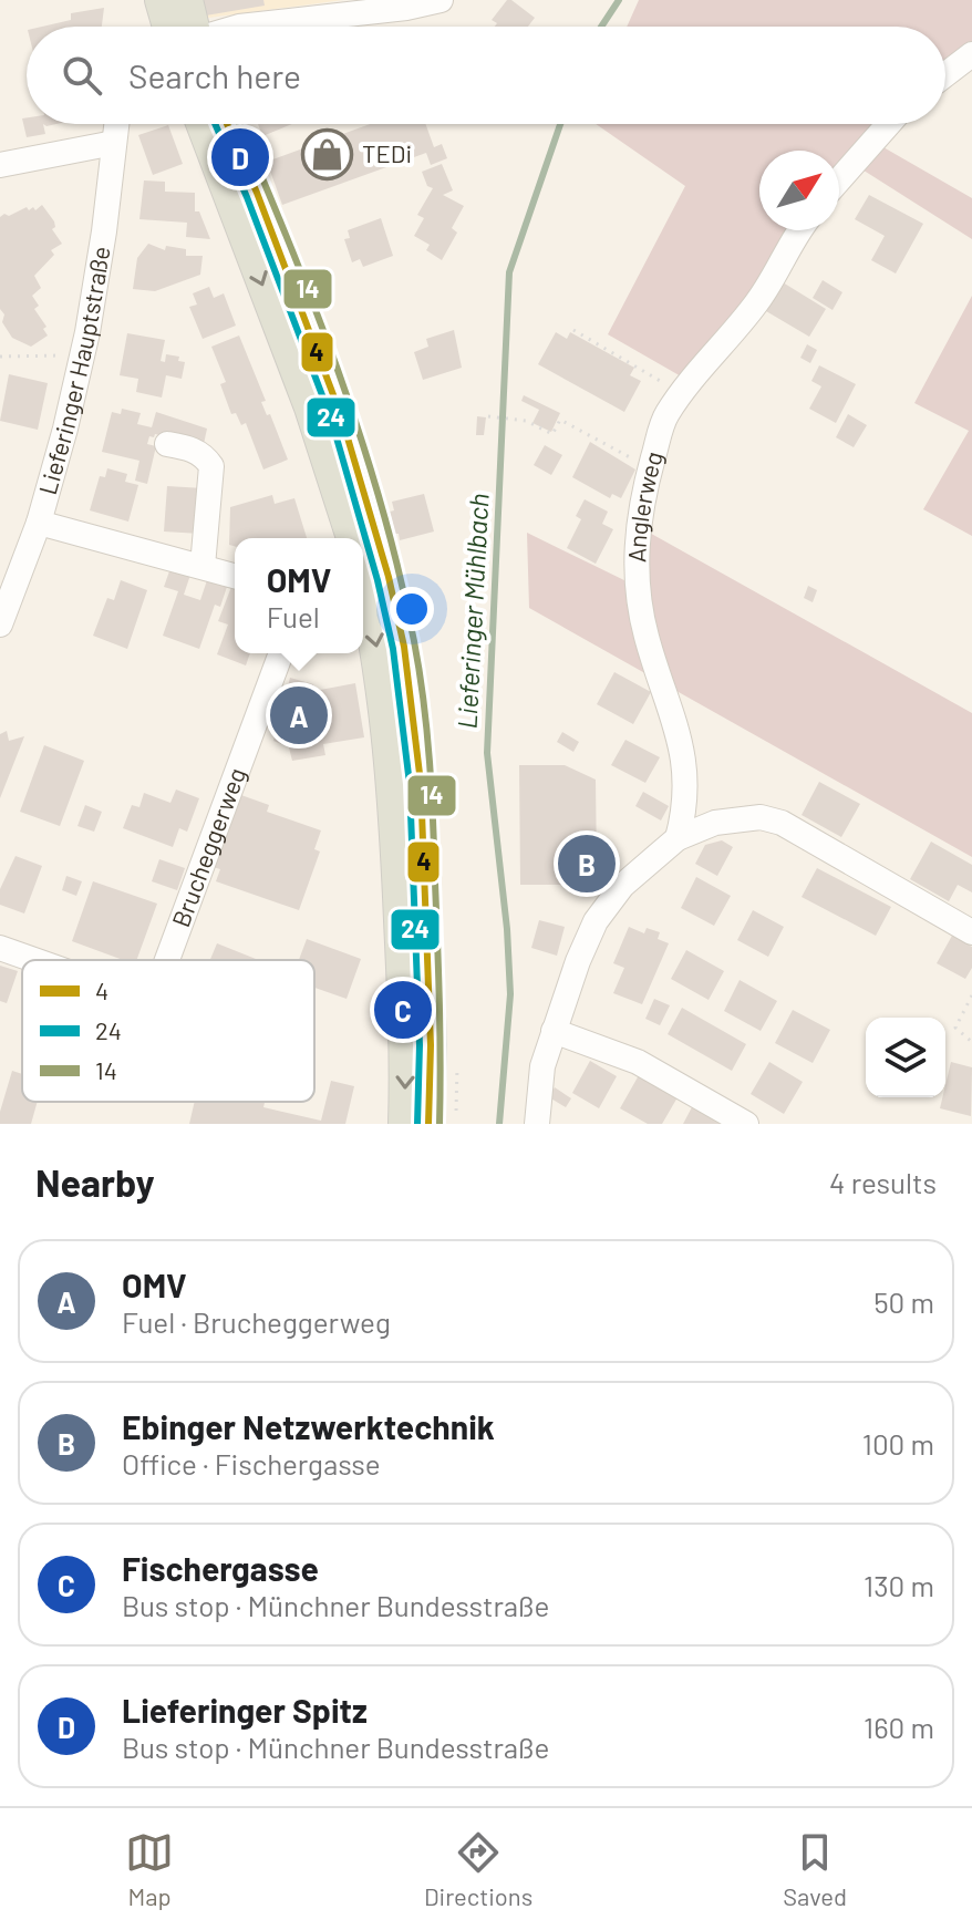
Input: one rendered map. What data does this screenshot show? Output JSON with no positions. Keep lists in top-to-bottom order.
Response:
{
  "streets": {
    "street": ["Lieferinger Hauptstraße", "Anglerweg", "Brucheggerweg"]
  },
  "water": ["Lieferinger Mühlbach"],
  "places": {
    "shop": ["TEDi"]
  },
  "lines": ["transit line 4", "transit line 24", "transit line 14"],
  "legend": ["4", "24", "14"],
  "north": "top right",
  "page": {
    "search": "Search here",
    "pins": [
      "D",
      "A",
      "B",
      "C"
    ],
    "popup": ["OMV", "Fuel"],
    "heading": ["Nearby", "4 results"],
    "list": [
      {
        "mark": "A",
        "name": "OMV",
        "note": "Fuel · Brucheggerweg",
        "value": "50 m"
      },
      {
        "mark": "B",
        "name": "Ebinger Netzwerktechnik",
        "note": "Office · Fischergasse",
        "value": "100 m"
      },
      {
        "mark": "C",
        "name": "Fischergasse",
        "note": "Bus stop · Münchner Bundesstraße",
        "value": "130 m"
      },
      {
        "mark": "D",
        "name": "Lieferinger Spitz",
        "note": "Bus stop · Münchner Bundesstraße",
        "value": "160 m"
      }
    ],
    "nav": ["Map", "Directions", "Saved"]
  }
}
